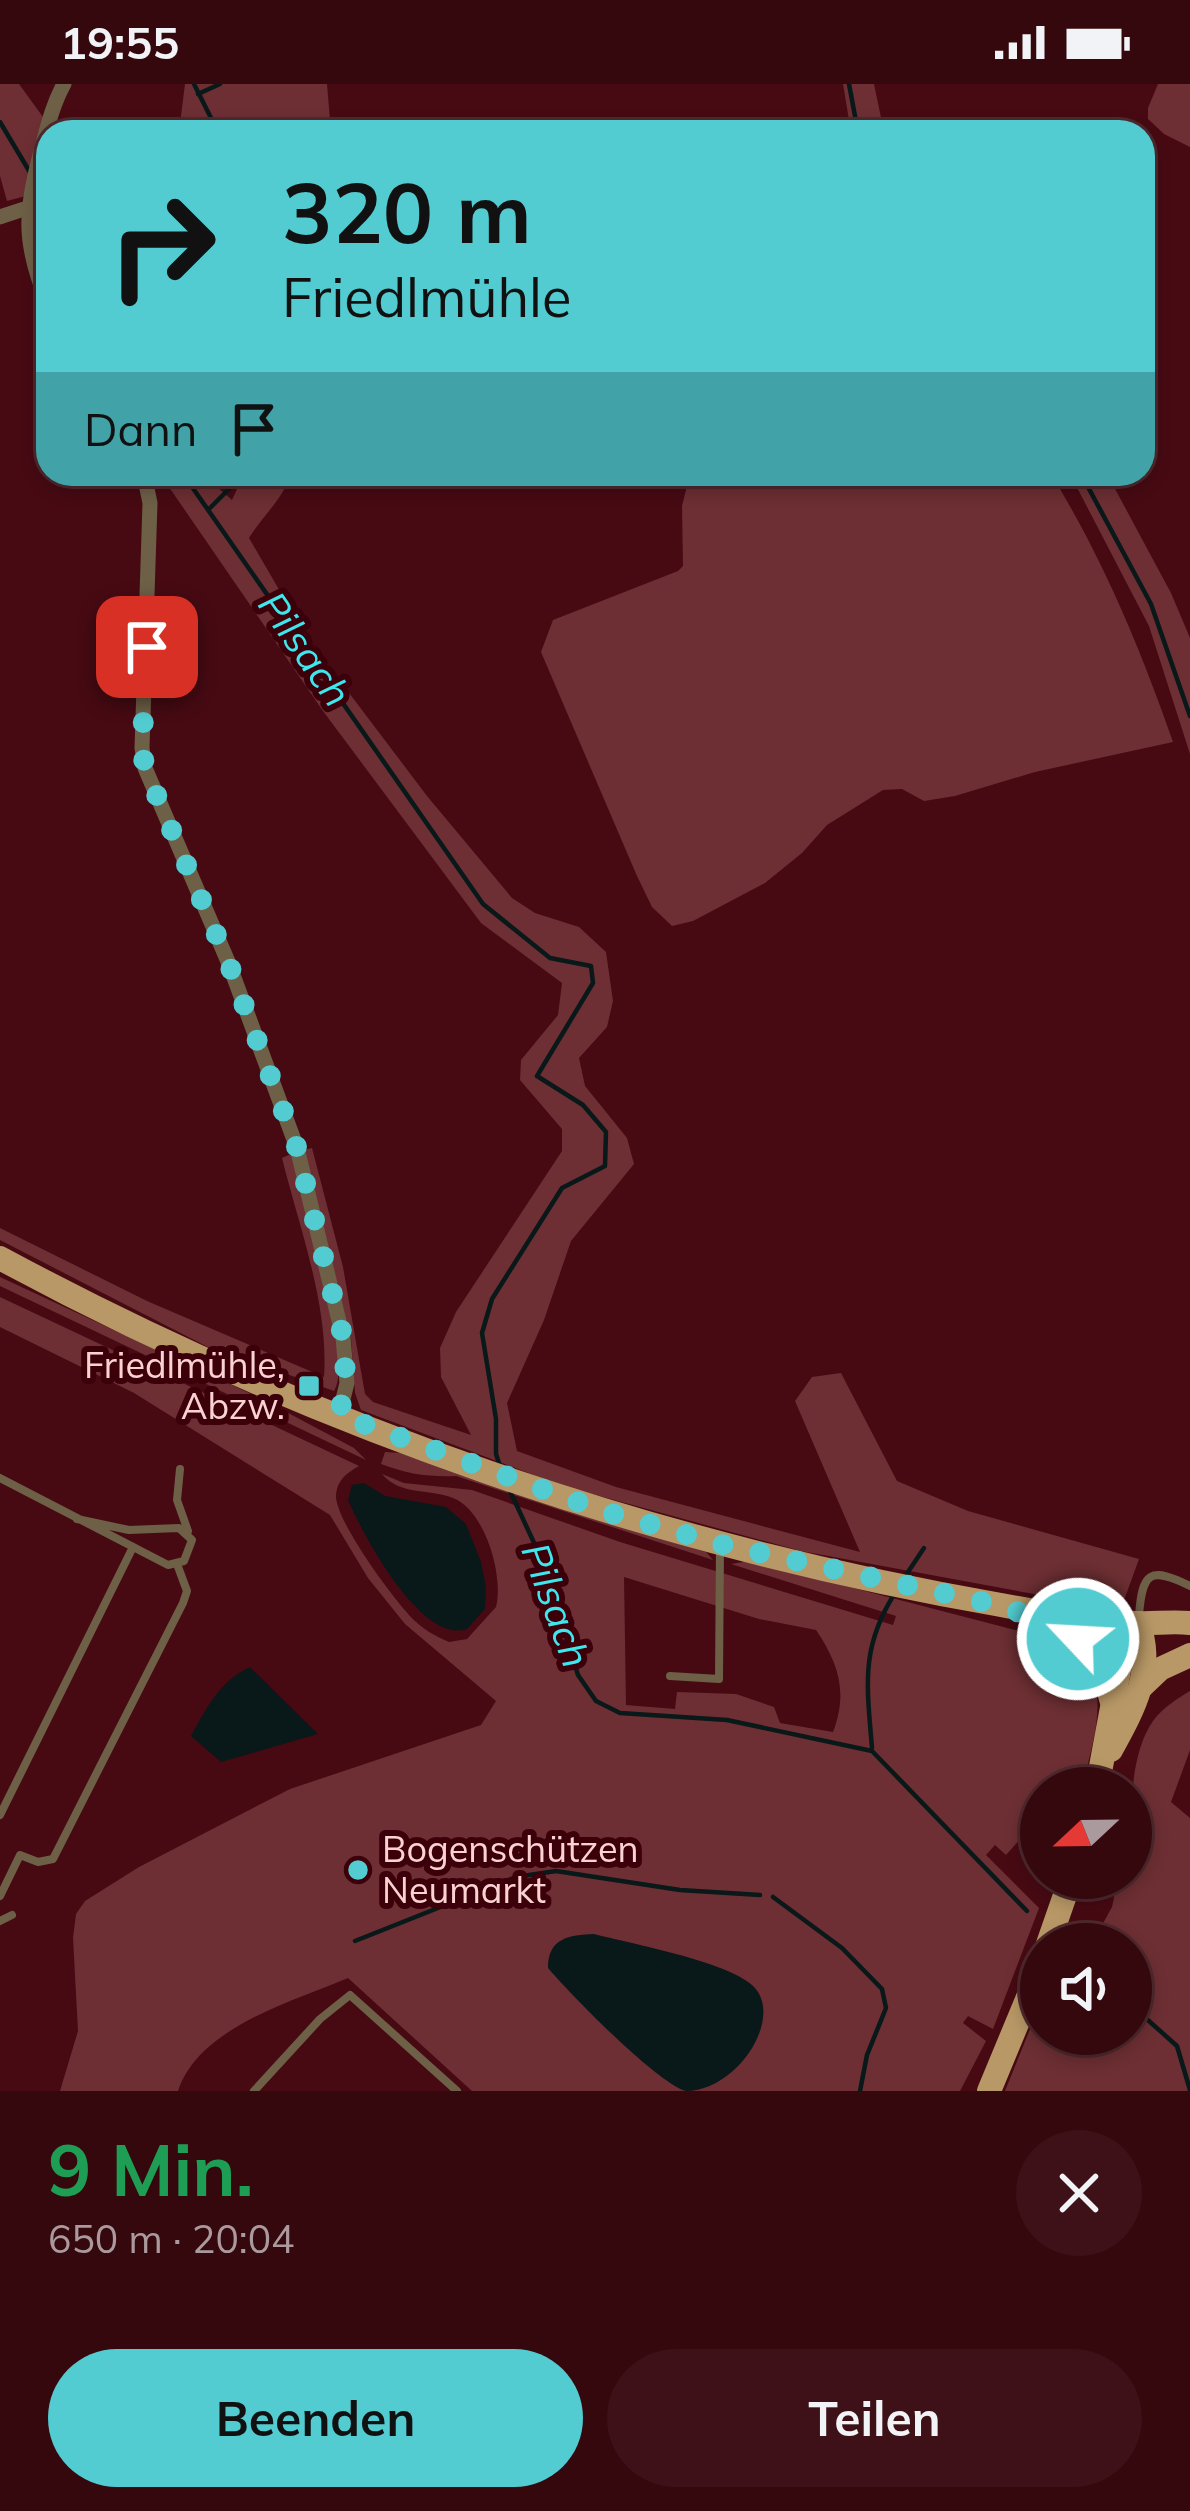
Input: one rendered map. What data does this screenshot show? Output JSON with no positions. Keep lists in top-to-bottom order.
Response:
{
  "water": ["Pilsach"],
  "places": {
    "transit": ["Friedlmühle, Abzw."],
    "other": ["Bogenschützen Neumarkt"]
  },
  "north": "left",
  "page": {
    "status": "19:55",
    "turn": ["320 m", "Friedlmühle"],
    "then": "Dann",
    "heading": ["9 Min.", "650 m · 20:04"],
    "buttons": ["Beenden", "Teilen"]
  }
}
